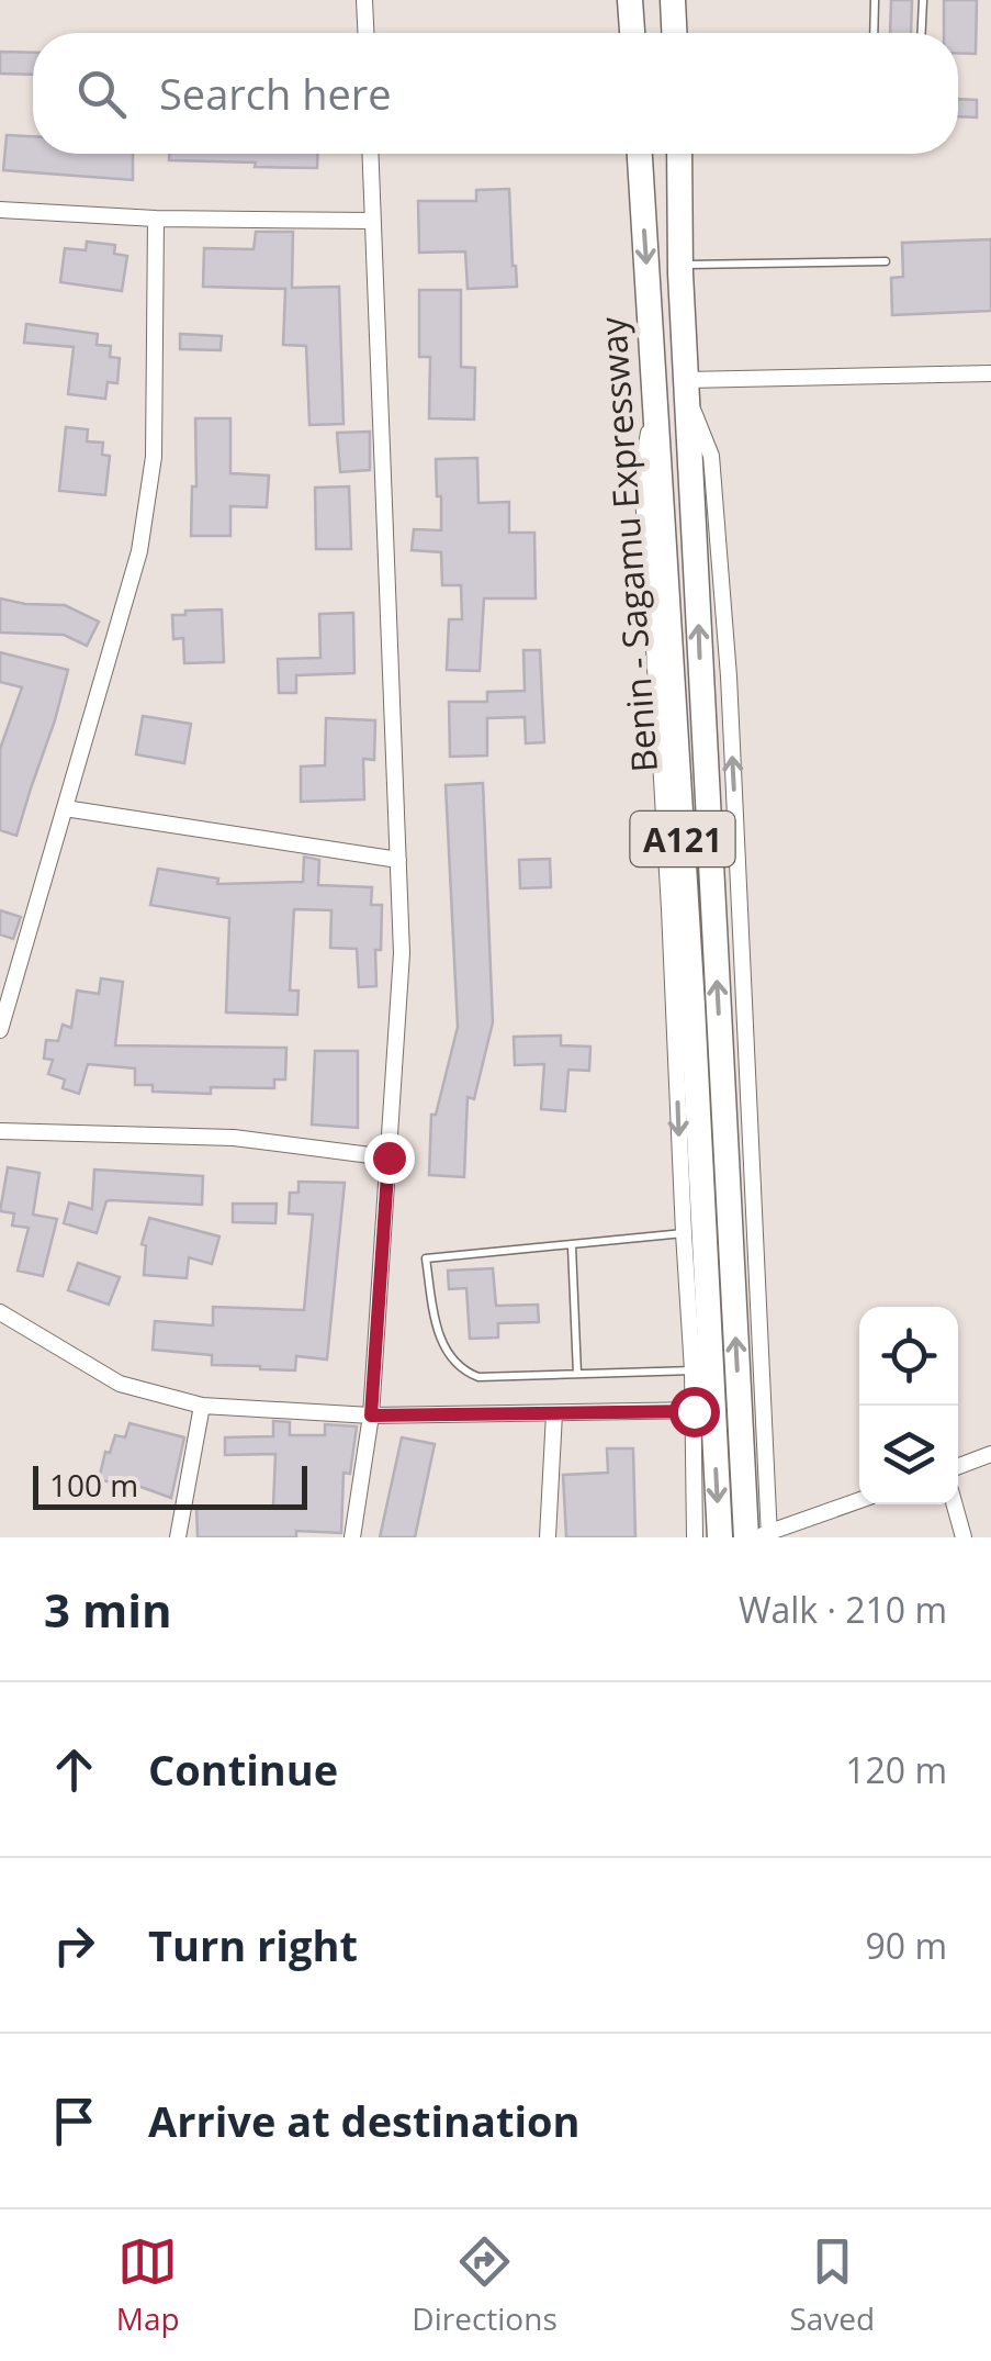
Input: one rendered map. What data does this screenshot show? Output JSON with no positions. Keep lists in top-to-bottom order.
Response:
{
  "streets": {
    "highway": ["Benin - Sagamu Expressway", "A121"]
  },
  "scale_bar": "100 m",
  "page": {
    "search": "Search here",
    "scale": "100 m",
    "heading": ["3 min", "Walk · 210 m"],
    "list": [
      ["Continue", "120 m"],
      ["Turn right", "90 m"],
      "Arrive at destination"
    ],
    "nav": ["Map", "Directions", "Saved"]
  }
}
